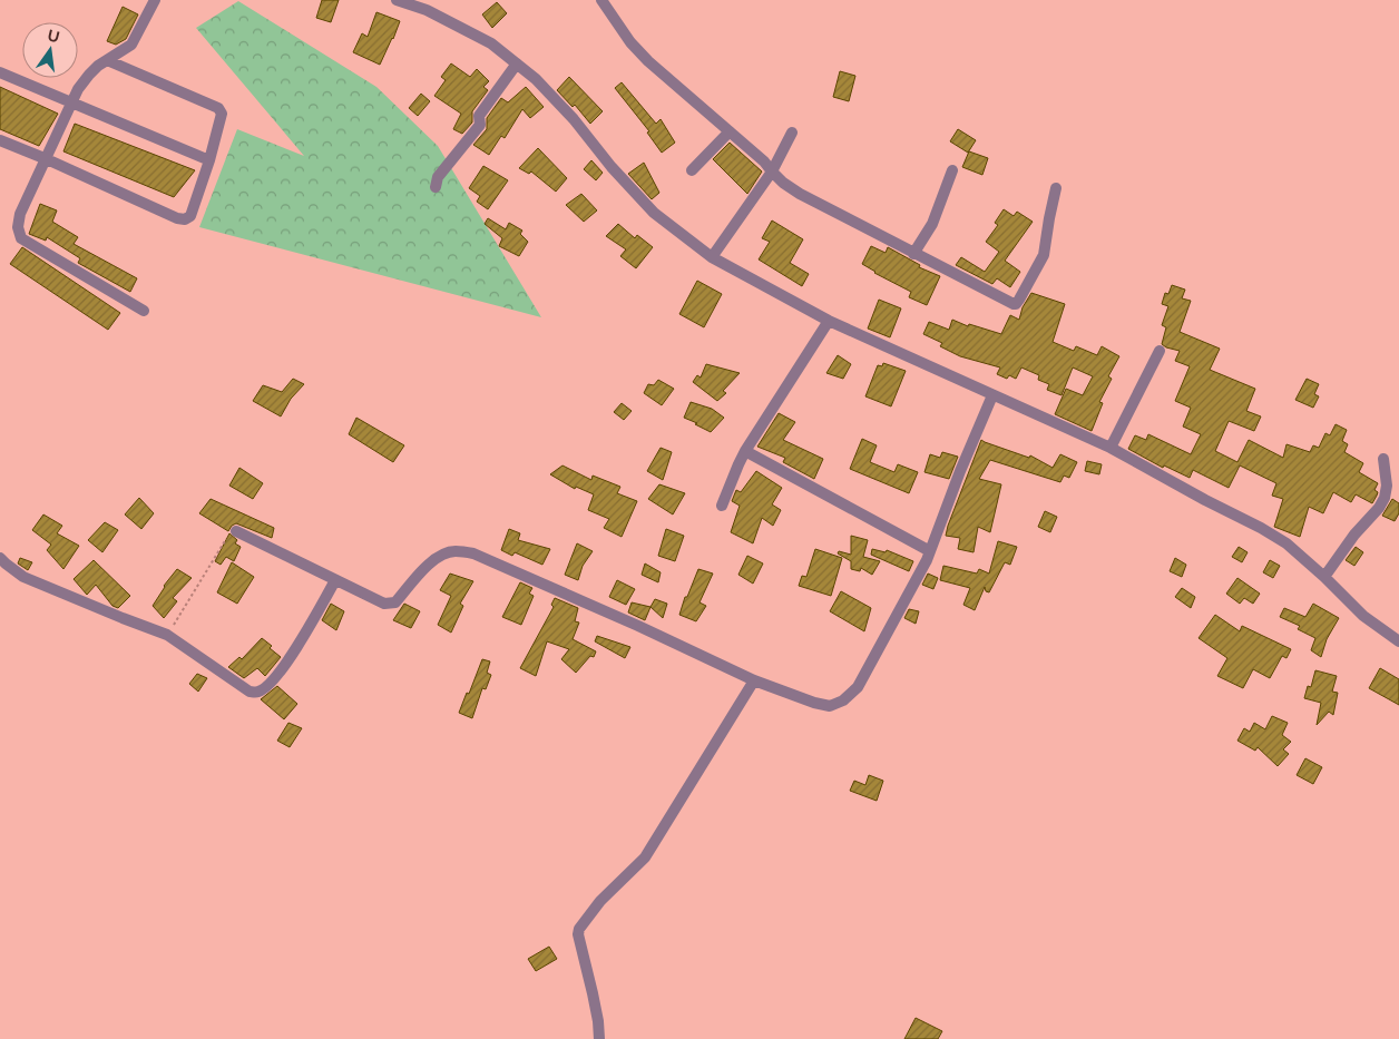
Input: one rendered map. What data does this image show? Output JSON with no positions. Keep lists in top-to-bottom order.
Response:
{
  "north": "top"
}
